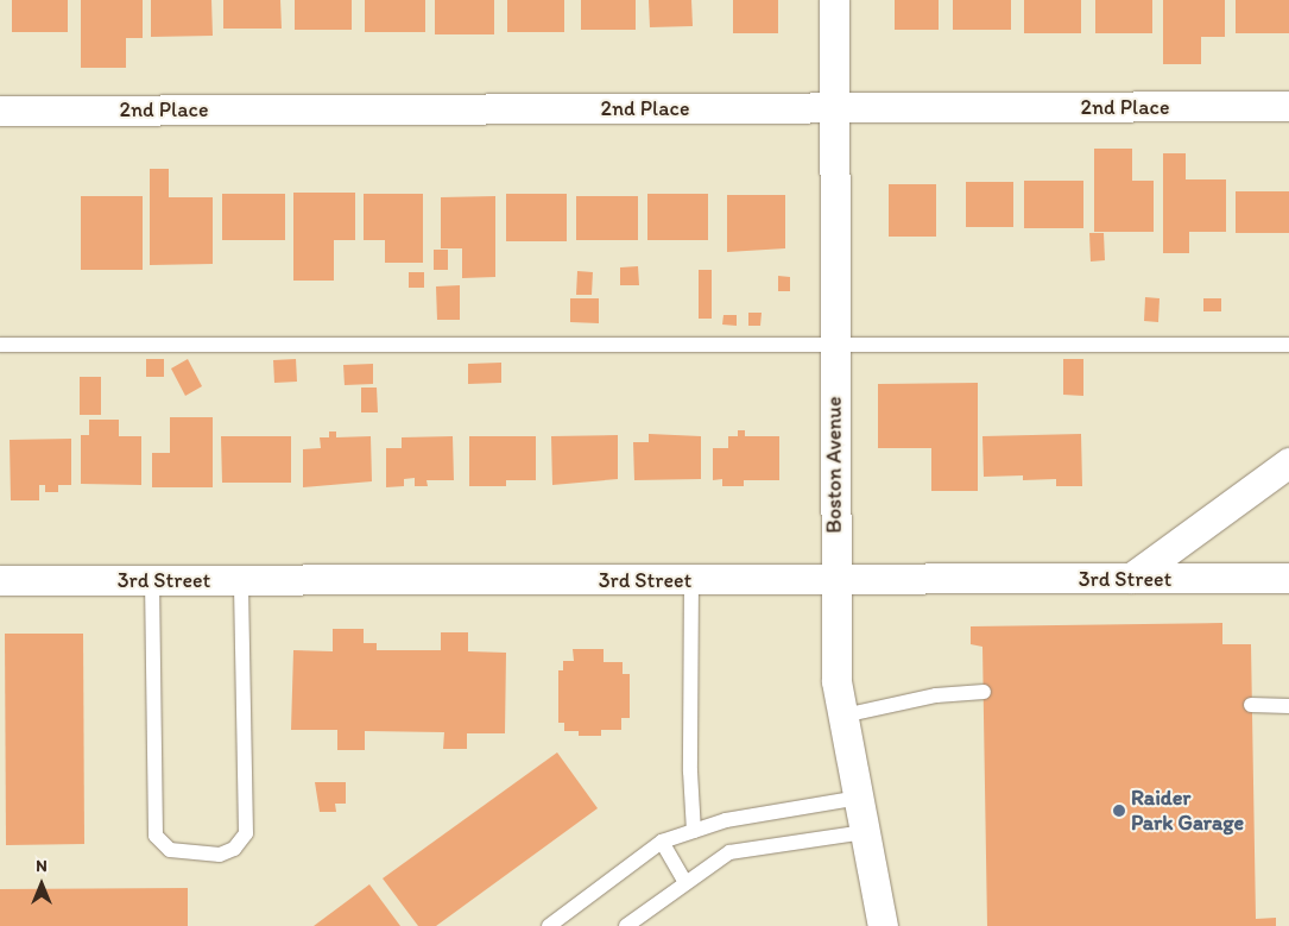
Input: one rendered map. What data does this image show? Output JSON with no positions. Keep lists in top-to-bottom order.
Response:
{
  "streets": {
    "street": ["2nd Place", "Boston Avenue", "3rd Street"]
  },
  "crossings": [
    ["2nd Place", "Boston Avenue"],
    ["Boston Avenue", "3rd Street"]
  ],
  "places": ["Raider Park Garage"],
  "north": "top"
}
